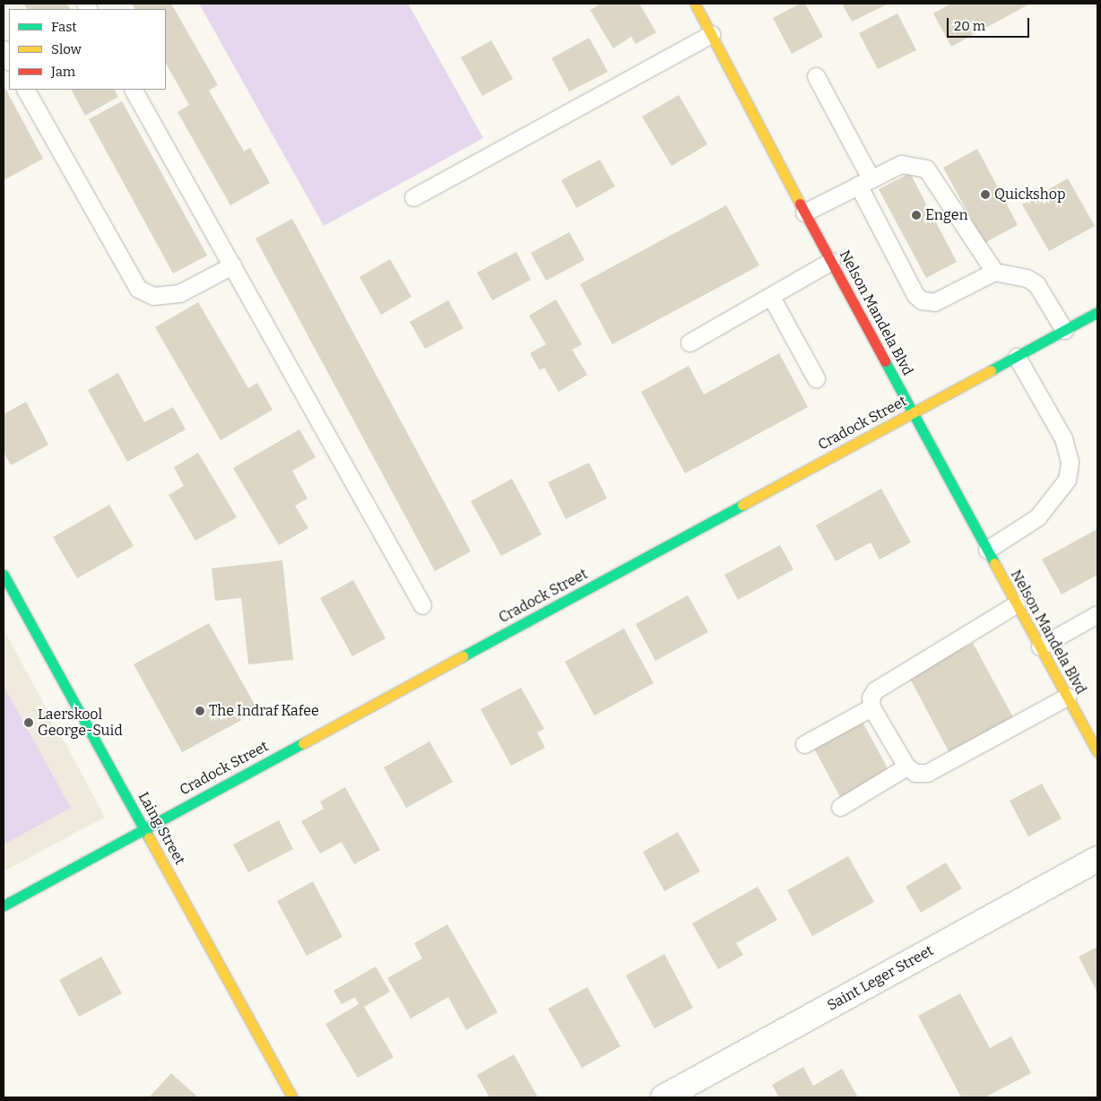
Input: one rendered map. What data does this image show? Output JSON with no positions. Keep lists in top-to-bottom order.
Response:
{
  "streets": {
    "street": [
      "Nelson Mandela Blvd",
      "Cradock Street",
      "Laing Street",
      "Saint Leger Street"
    ]
  },
  "crossings": [
    ["Nelson Mandela Blvd", "Cradock Street"],
    ["Cradock Street", "Laing Street"]
  ],
  "places": [
    "Quickshop",
    "Engen",
    "The Indraf Kafee",
    "Laerskool George-Suid"
  ],
  "legend": ["Fast", "Slow", "Jam"],
  "scale_bar": "20 m"
}
